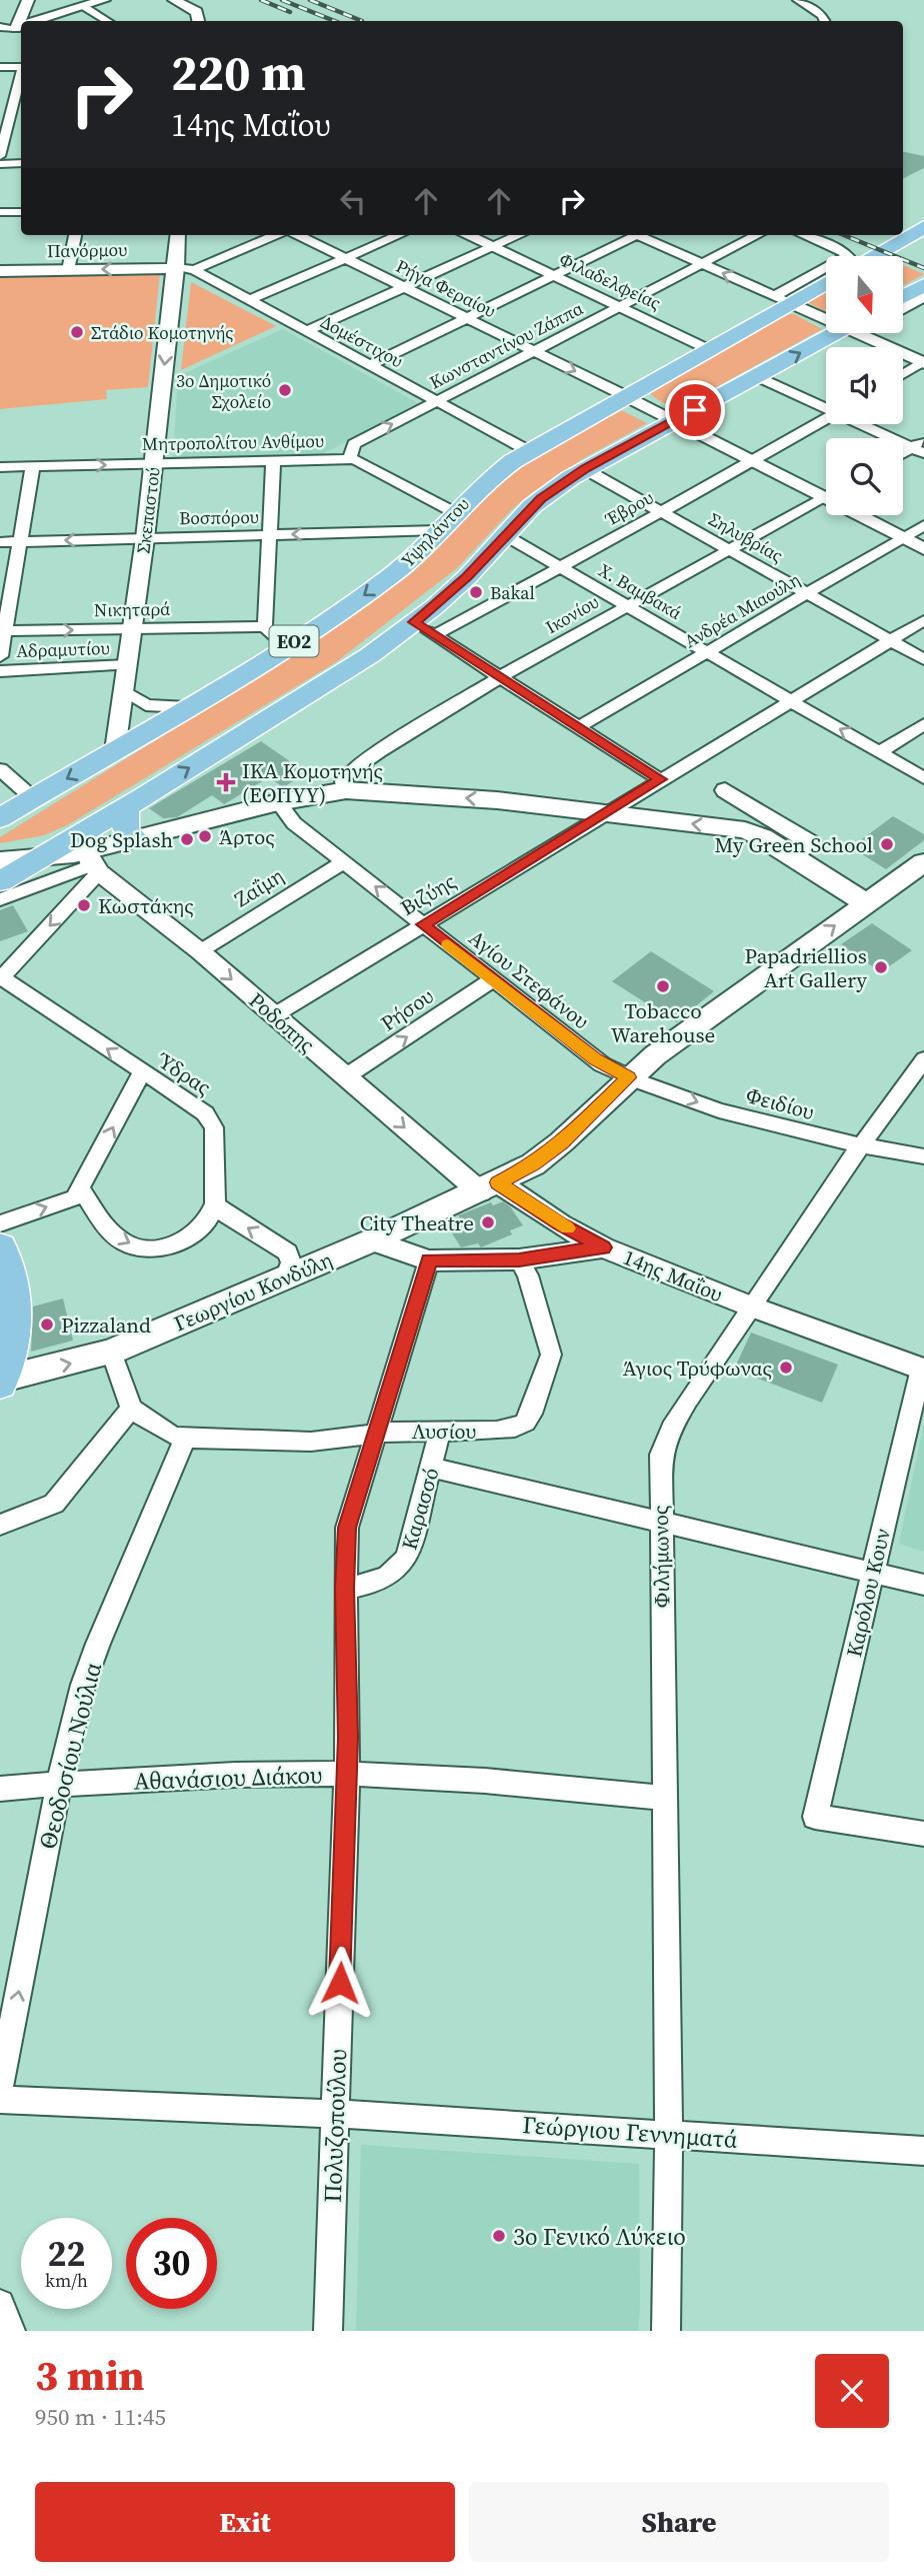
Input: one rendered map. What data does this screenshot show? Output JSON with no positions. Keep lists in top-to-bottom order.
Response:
{
  "streets": {
    "main road": ["Υψηλάντου", "ΕΟ2", "Γεωργίου Κονδύλη"],
    "street": [
      "Πανόρμου",
      "Φιλαδελφείας",
      "Ρήγα Φεραίου",
      "Δομέστιχου",
      "Κωνσταντίνου Ζάππα",
      "Μητροπολίτου Ανθίμου",
      "Έβρου",
      "Σκεπαστού",
      "Βοσπόρου",
      "Σηλυβρίας",
      "Χ. Βαμβακά",
      "Νικηταρά",
      "Ανδρέα Μιαούλη",
      "Ικονίου",
      "Αδραμυτίου",
      "Ζαΐμη",
      "Βιζύης",
      "Αγίου Στεφάνου",
      "Ρήσου",
      "Ροδόπης",
      "Ύδρας",
      "Φειδίου",
      "14ης Μαΐου",
      "Λυσίου",
      "Καρασσό",
      "Φιλήμωνος",
      "Καρόλου Κουν",
      "Θεοδοσίου Νούλια",
      "Αθανάσιου Διάκου",
      "Πολυζοπούλου",
      "Γεώργιου Γεννηματά"
    ]
  },
  "crossings": [
    ["Πανόρμου", "Δομέστιχου"],
    ["Πανόρμου", "Σκεπαστού"],
    ["Φιλαδελφείας", "Κωνσταντίνου Ζάππα"],
    ["Φιλαδελφείας", "Υψηλάντου"],
    ["Ρήγα Φεραίου", "Κωνσταντίνου Ζάππα"],
    ["Ρήγα Φεραίου", "Υψηλάντου"],
    ["Δομέστιχου", "Κωνσταντίνου Ζάππα"],
    ["Δομέστιχου", "Σκεπαστού"],
    ["Δομέστιχου", "Υψηλάντου"],
    ["Κωνσταντίνου Ζάππα", "Μητροπολίτου Ανθίμου"],
    ["Μητροπολίτου Ανθίμου", "Σκεπαστού"],
    ["Μητροπολίτου Ανθίμου", "Βοσπόρου"],
    ["Μητροπολίτου Ανθίμου", "Υψηλάντου"],
    ["Έβρου", "Σηλυβρίας"],
    ["Έβρου", "Χ. Βαμβακά"],
    ["Σκεπαστού", "Βοσπόρου"],
    ["Σκεπαστού", "Υψηλάντου"],
    ["Σκεπαστού", "Νικηταρά"],
    ["Σκεπαστού", "Αδραμυτίου"],
    ["Βοσπόρου", "Υψηλάντου"],
    ["Σηλυβρίας", "Ανδρέα Μιαούλη"],
    ["Σηλυβρίας", "Ικονίου"],
    ["Σηλυβρίας", "ΕΟ2"],
    ["Σηλυβρίας", "Βιζύης"],
    ["Χ. Βαμβακά", "Ανδρέα Μιαούλη"],
    ["Χ. Βαμβακά", "Ικονίου"],
    ["Χ. Βαμβακά", "ΕΟ2"],
    ["Χ. Βαμβακά", "Βιζύης"],
    ["Ζαΐμη", "Αγίου Στεφάνου"],
    ["Ζαΐμη", "Ροδόπης"],
    ["Βιζύης", "Αγίου Στεφάνου"],
    ["Βιζύης", "Ροδόπης"],
    ["Αγίου Στεφάνου", "Ρήσου"],
    ["Αγίου Στεφάνου", "Φειδίου"],
    ["Αγίου Στεφάνου", "Γεωργίου Κονδύλη"],
    ["Ρήσου", "Ροδόπης"],
    ["Ροδόπης", "14ης Μαΐου"],
    ["Ροδόπης", "Γεωργίου Κονδύλη"],
    ["Φειδίου", "Γεωργίου Κονδύλη"],
    ["Φειδίου", "Φιλήμωνος"],
    ["14ης Μαΐου", "Γεωργίου Κονδύλη"],
    ["14ης Μαΐου", "Λυσίου"],
    ["14ης Μαΐου", "Φιλήμωνος"],
    ["14ης Μαΐου", "Καρόλου Κουν"],
    ["14ης Μαΐου", "Πολυζοπούλου"],
    ["Λυσίου", "Καρασσό"],
    ["Λυσίου", "Θεοδοσίου Νούλια"],
    ["Λυσίου", "Πολυζοπούλου"],
    ["Καρασσό", "Πολυζοπούλου"],
    ["Φιλήμωνος", "Αθανάσιου Διάκου"],
    ["Φιλήμωνος", "Γεώργιου Γεννηματά"],
    ["Θεοδοσίου Νούλια", "Αθανάσιου Διάκου"],
    ["Αθανάσιου Διάκου", "Πολυζοπούλου"],
    ["Πολυζοπούλου", "Γεώργιου Γεννηματά"]
  ],
  "one_way": [
    "Πανόρμου",
    "Σκεπαστού",
    "Βοσπόρου",
    "Νικηταρά",
    "Ρήσου",
    "Ροδόπης",
    "Ύδρας",
    "Φειδίου",
    "Γεωργίου Κονδύλη",
    "Θεοδοσίου Νούλια"
  ],
  "places": {
    "other": [
      "Στάδιο Κομοτηνής",
      "3ο Δημοτικό Σχολείο",
      "Bakal",
      "Άρτος",
      "Dog Splash",
      "My Green School",
      "Κωστάκης",
      "Papadriellios Art Gallery",
      "Tobacco Warehouse",
      "City Theatre",
      "Pizzaland",
      "Άγιος Τρύφωνας",
      "3ο Γενικό Λύκειο"
    ],
    "health": ["ΙΚΑ Κομοτηνής (ΕΟΠΥΥ)"]
  },
  "north": "bottom",
  "page": {
    "turn": ["220 m", "14ης Μαΐου"],
    "speed": "22 km/h",
    "limit": "30",
    "heading": ["3 min", "950 m · 11:45"],
    "buttons": ["Exit", "Share"]
  }
}
